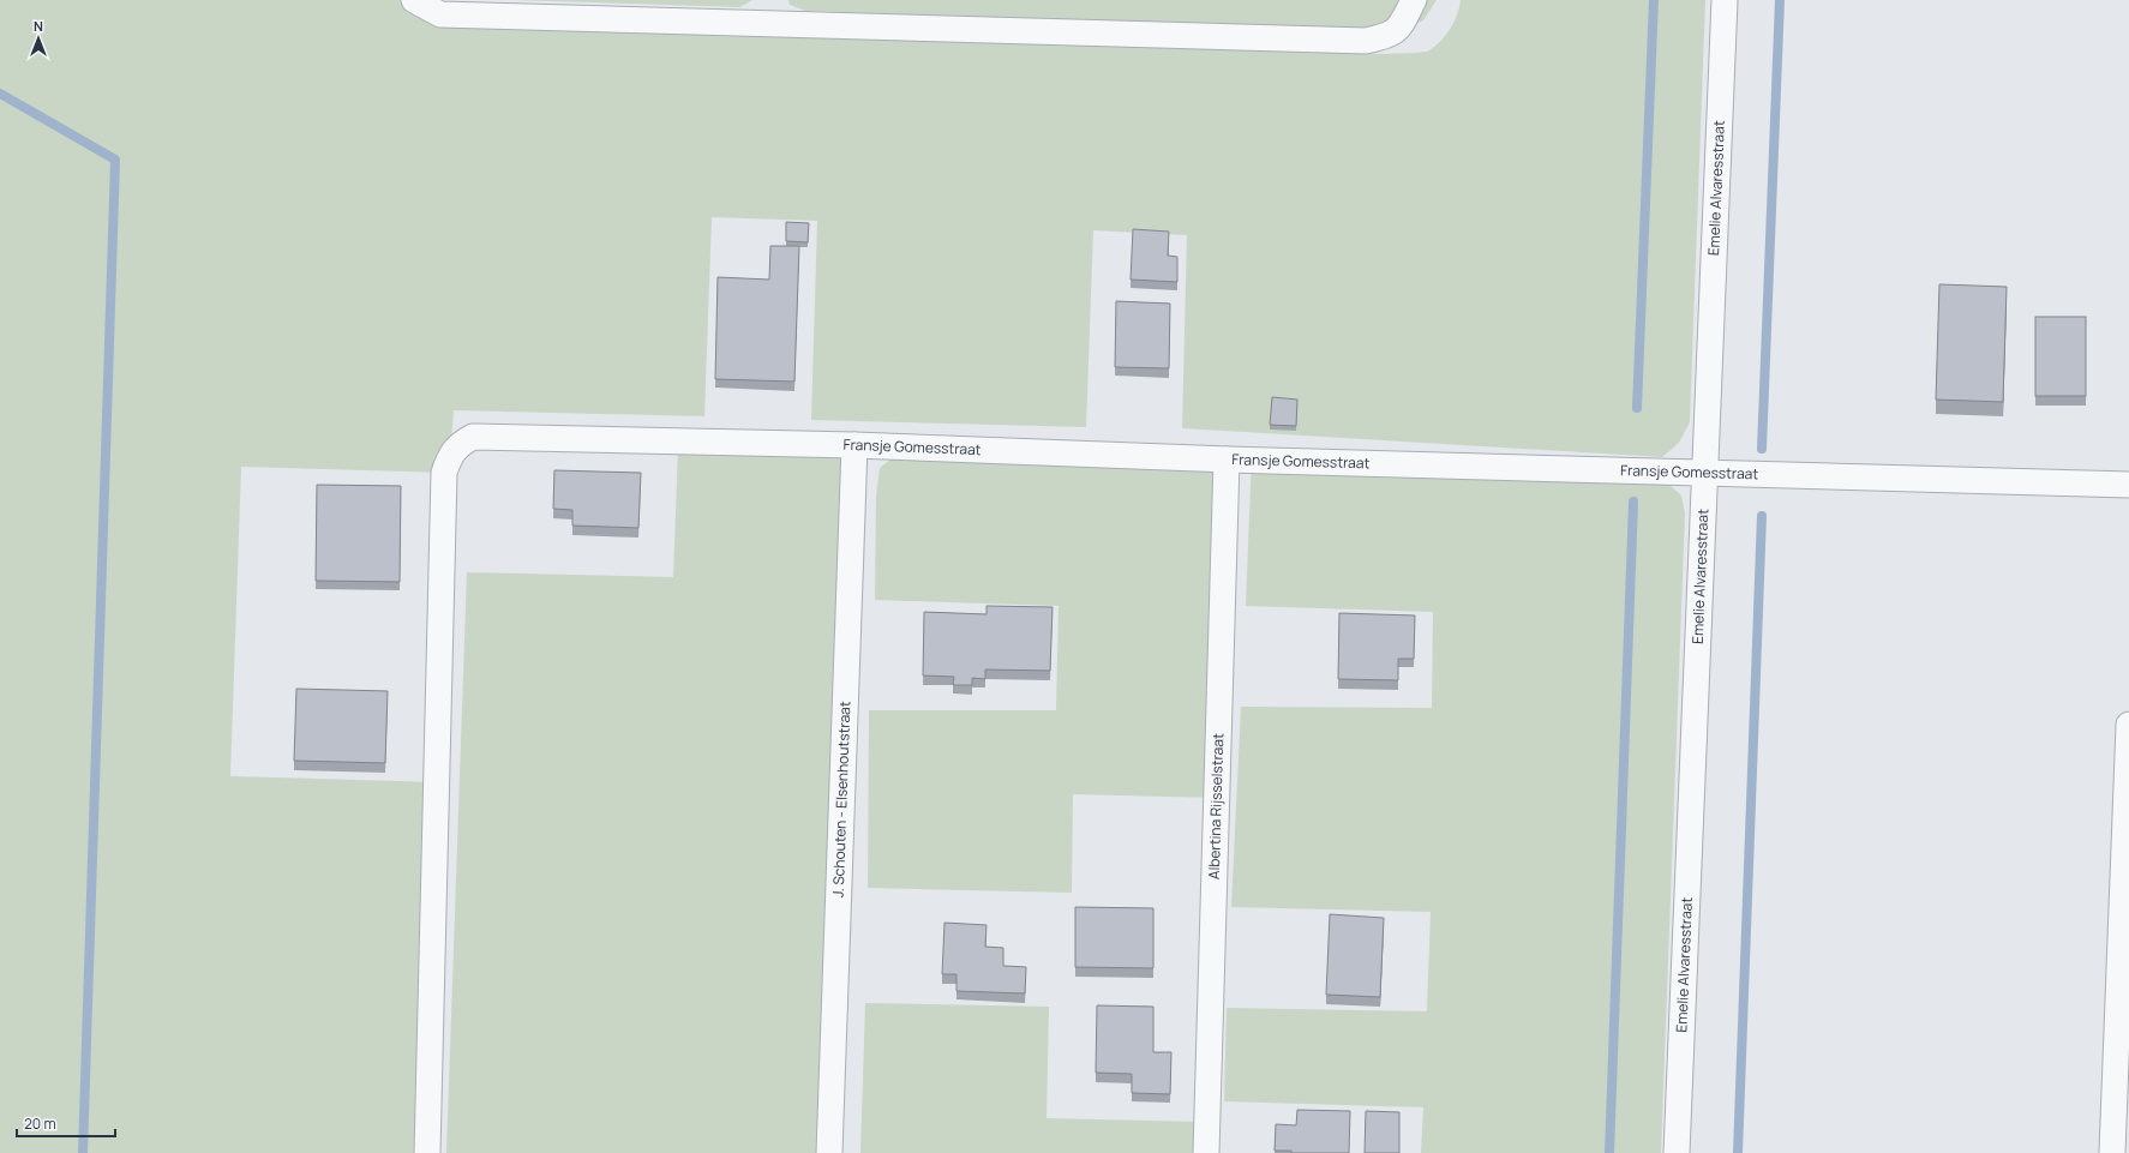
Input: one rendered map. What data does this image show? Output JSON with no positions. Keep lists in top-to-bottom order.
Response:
{
  "streets": {
    "street": [
      "Emelie Alvaresstraat",
      "Fransje Gomesstraat",
      "J. Schouten - Elsenhoutstraat",
      "Albertina Rijsselstraat"
    ]
  },
  "crossings": [
    ["Emelie Alvaresstraat", "Fransje Gomesstraat"],
    ["Fransje Gomesstraat", "J. Schouten - Elsenhoutstraat"],
    ["Fransje Gomesstraat", "Albertina Rijsselstraat"]
  ],
  "scale_bar": "20 m",
  "north": "top"
}
